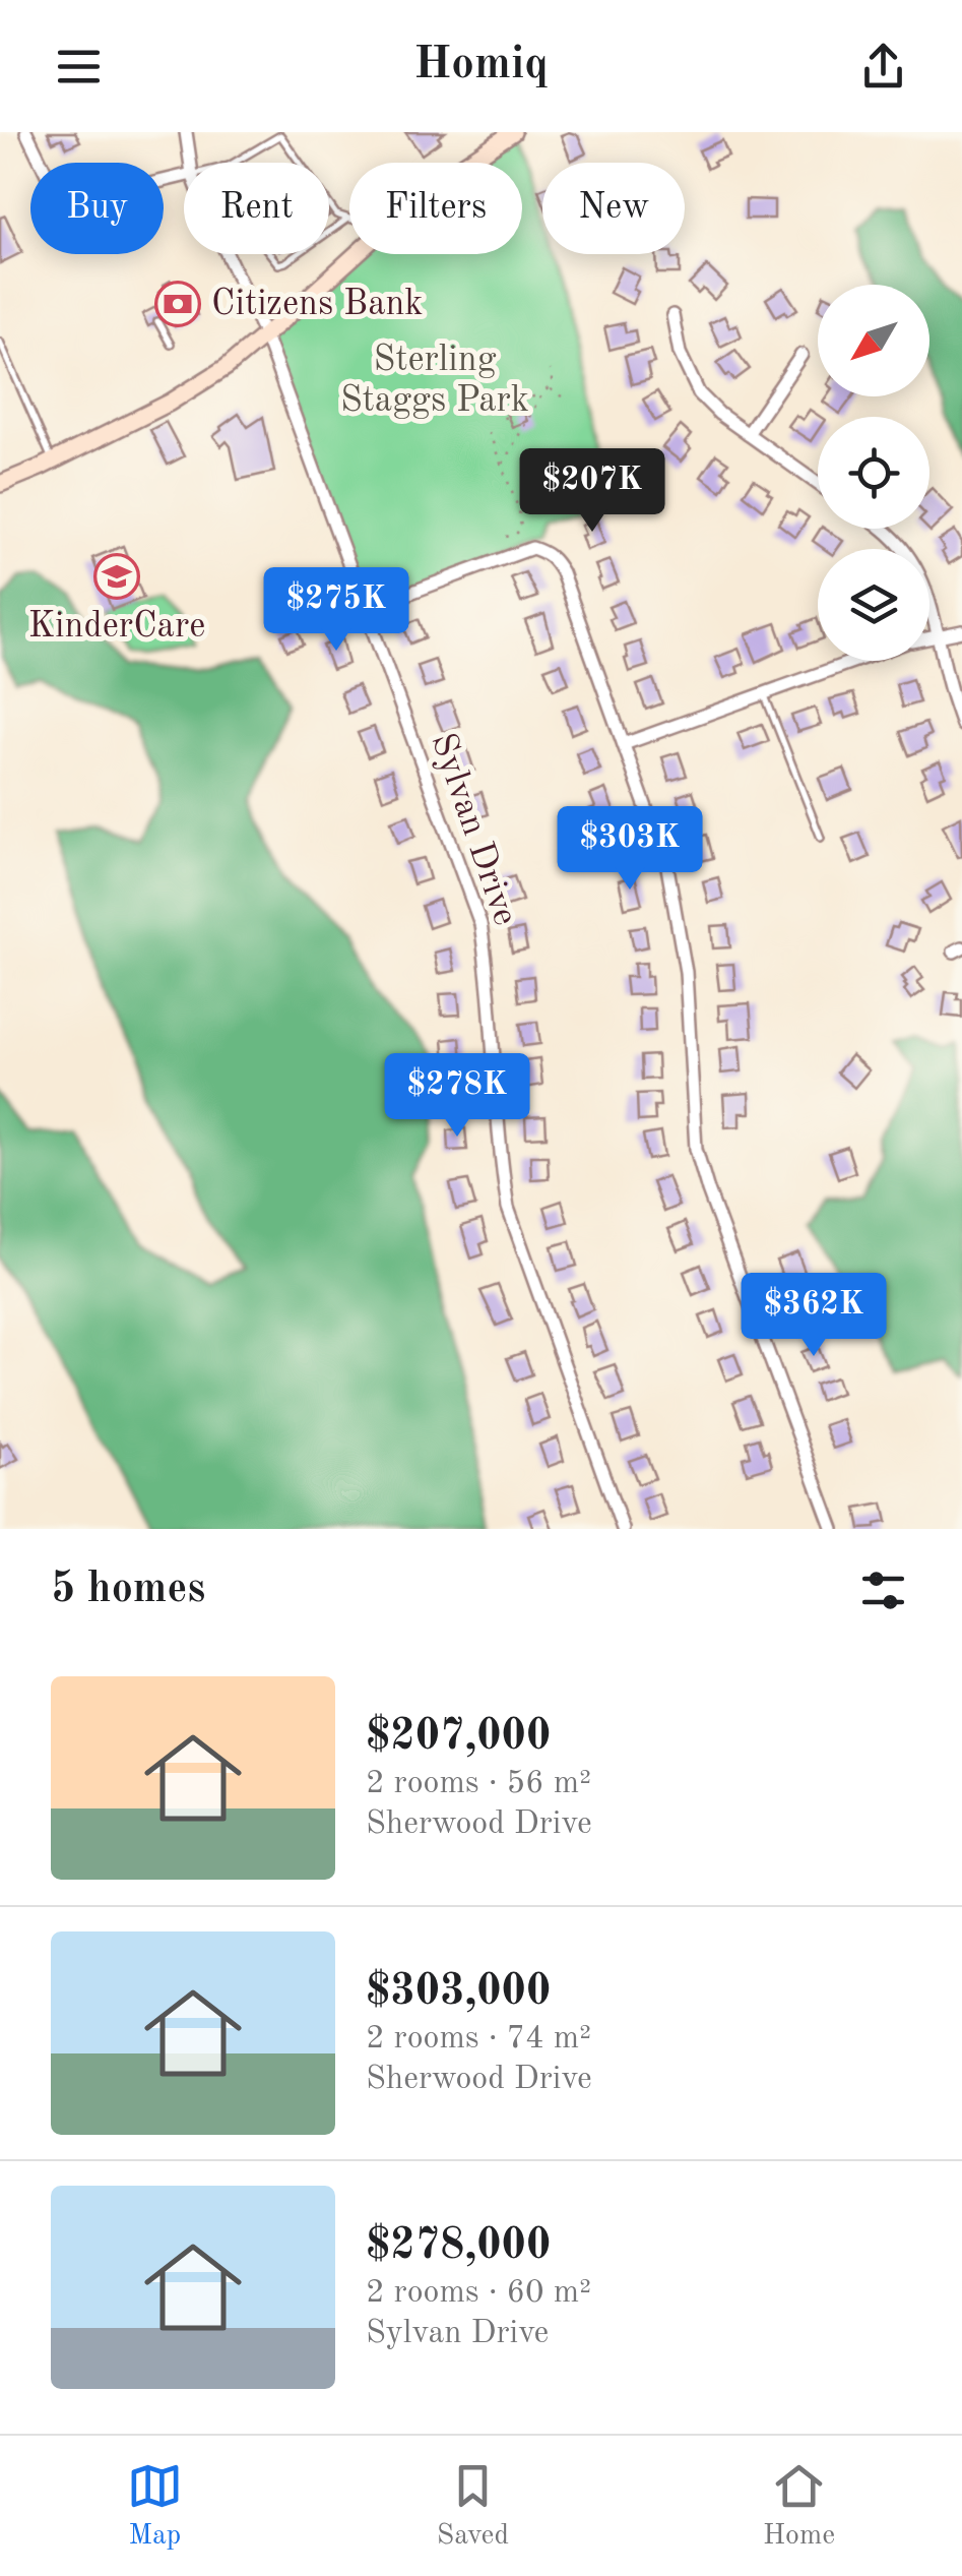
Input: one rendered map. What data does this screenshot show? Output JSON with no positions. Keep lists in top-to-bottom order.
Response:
{
  "streets": {
    "street": ["Sylvan Drive"]
  },
  "parks": ["Sterling Staggs Park"],
  "places": {
    "bank": ["Citizens Bank"],
    "school or university": ["KinderCare"]
  },
  "north": "bottom left",
  "page": {
    "header": "Homiq",
    "chip": [
      "Buy",
      "Rent",
      "Filters",
      "New"
    ],
    "price": [
      "$207K",
      "$275K",
      "$303K",
      "$278K",
      "$362K"
    ],
    "heading": "5 homes",
    "list": [
      {
        "name": "$207,000",
        "note": "2 rooms · 56 m² · Sherwood Drive"
      },
      {
        "name": "$303,000",
        "note": "2 rooms · 74 m² · Sherwood Drive"
      },
      {
        "name": "$278,000",
        "note": "2 rooms · 60 m² · Sylvan Drive"
      }
    ],
    "tabs": ["Map", "Saved", "Home"]
  }
}
